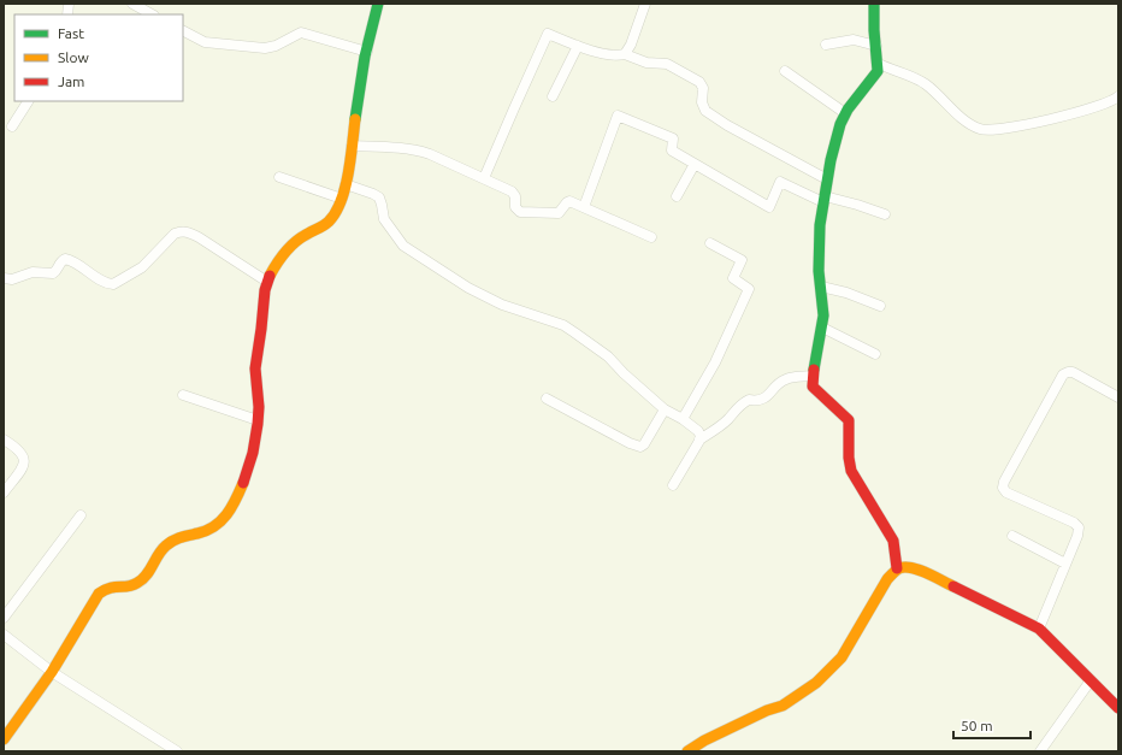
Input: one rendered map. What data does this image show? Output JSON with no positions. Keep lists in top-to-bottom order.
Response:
{
  "legend": ["Fast", "Slow", "Jam"],
  "scale_bar": "50 m"
}
